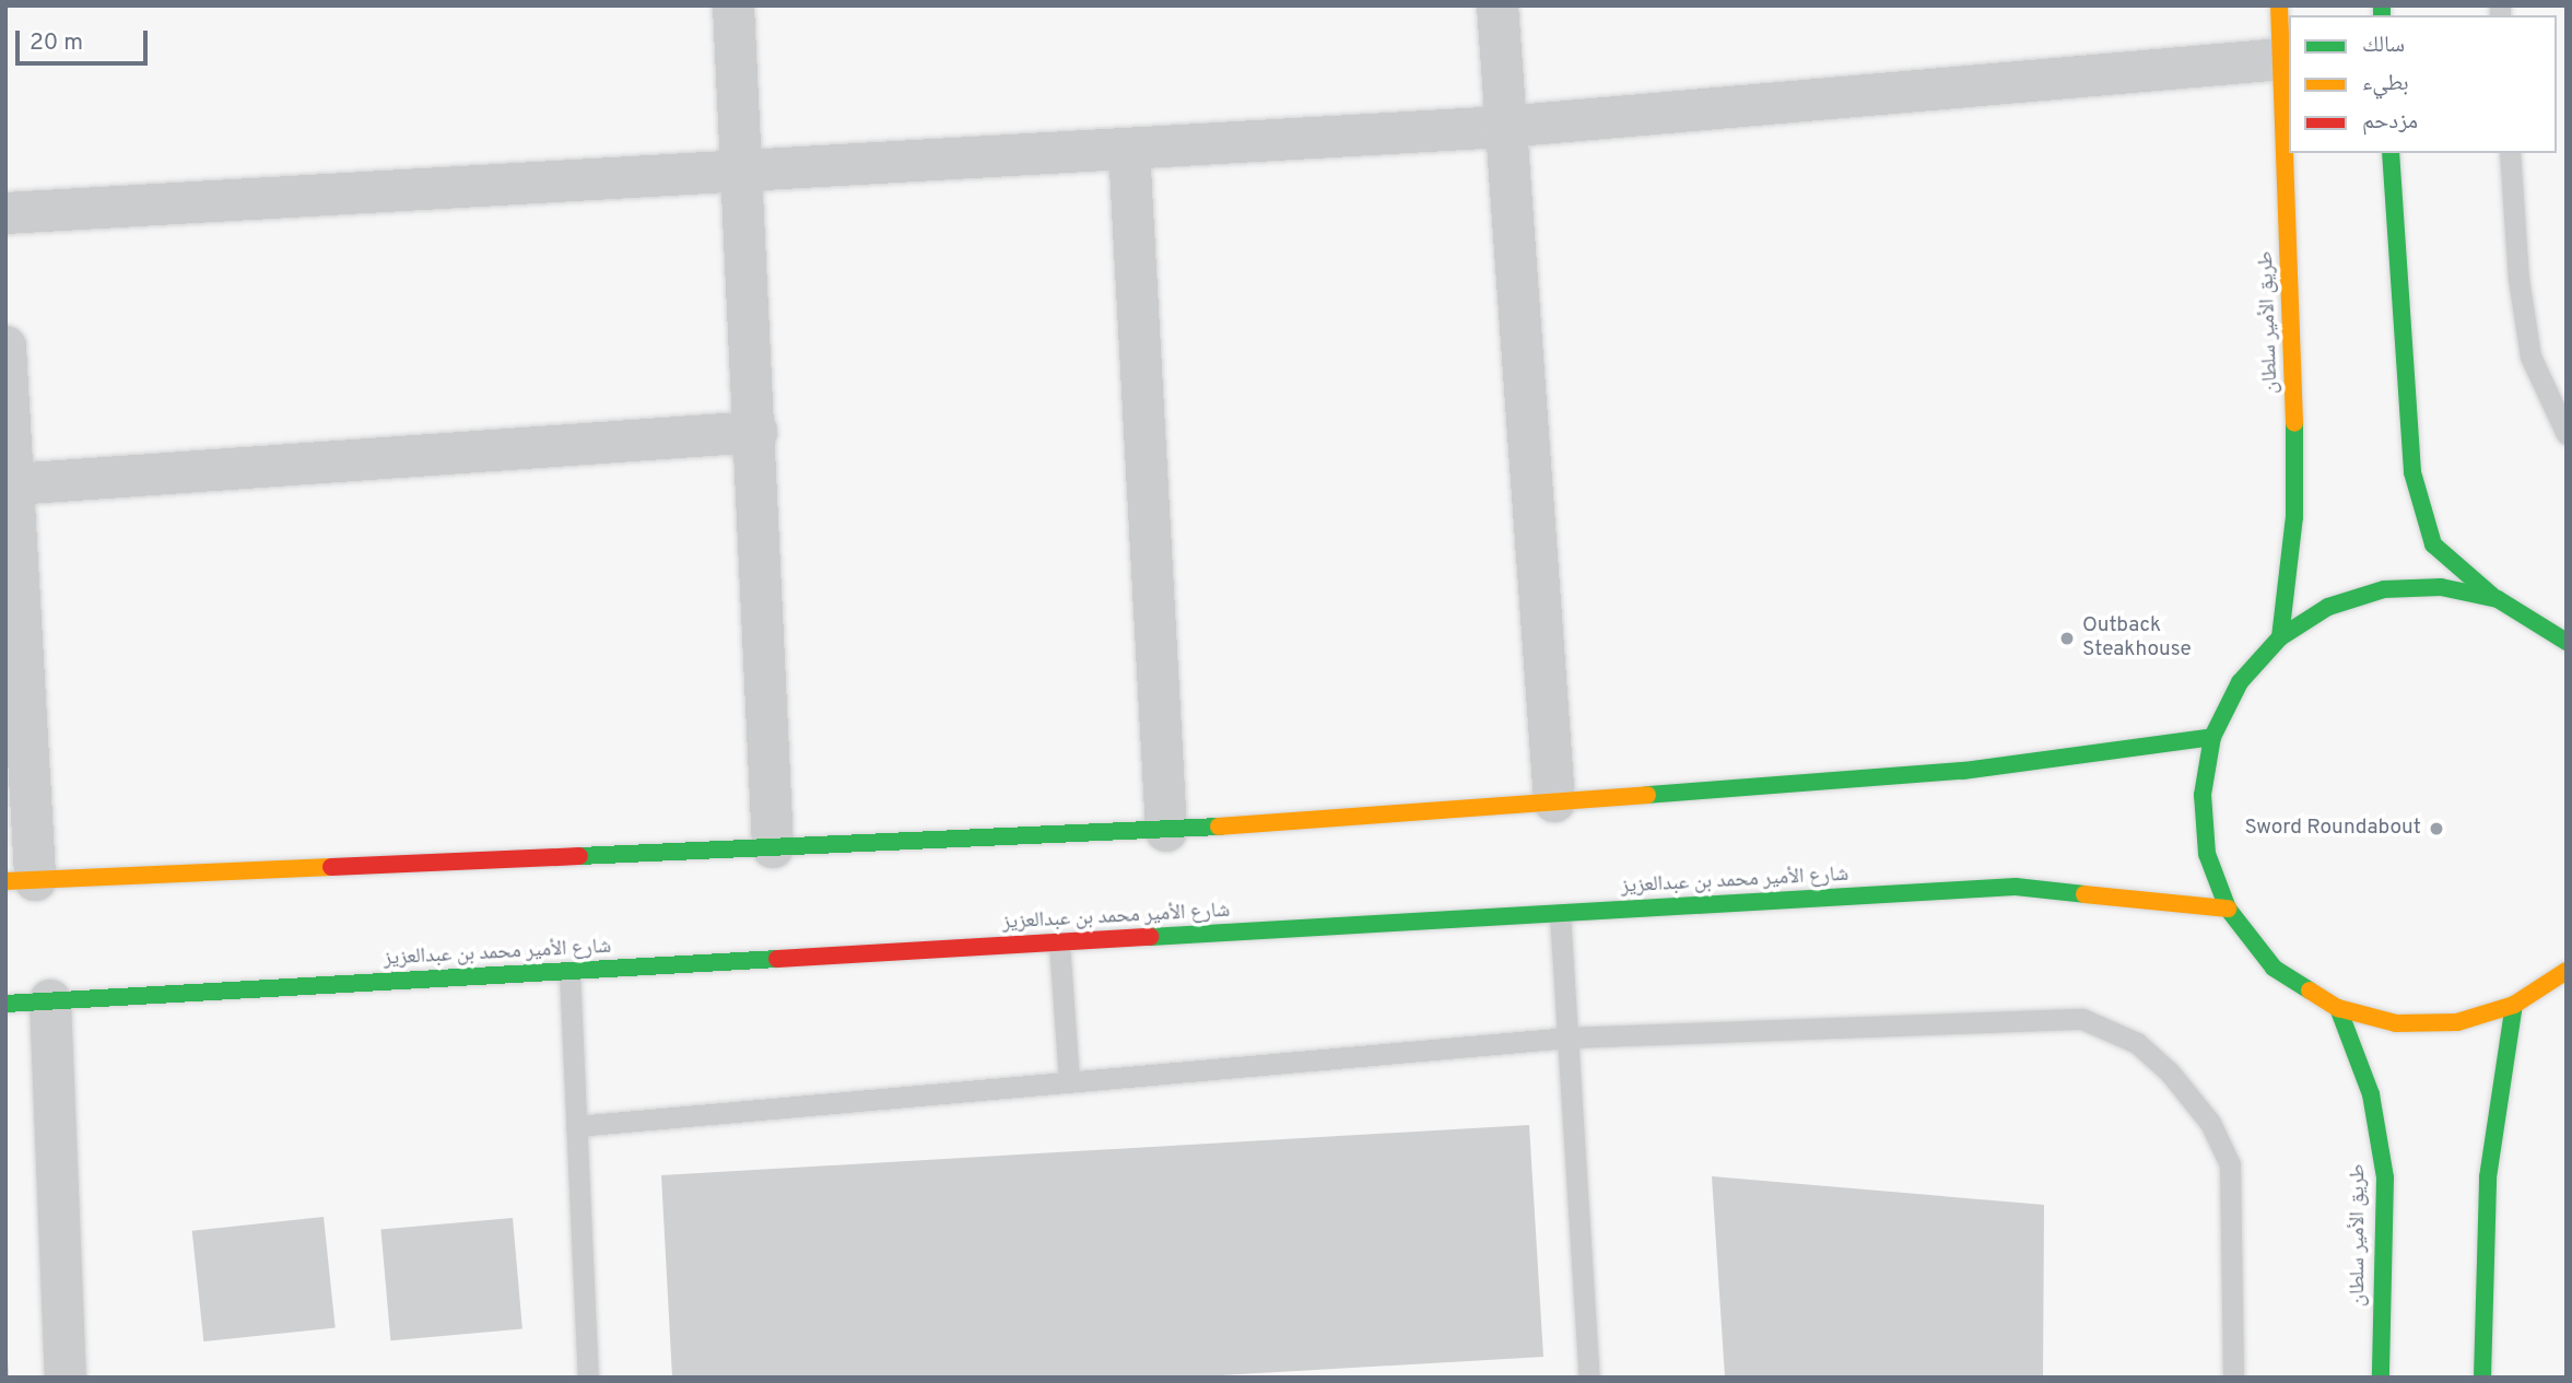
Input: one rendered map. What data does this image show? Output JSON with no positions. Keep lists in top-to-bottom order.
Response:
{
  "streets": {
    "main road": ["طريق الأمير سلطان", "شارع الأمير محمد بن عبدالعزيز"]
  },
  "places": ["Outback Steakhouse", "Sword Roundabout"],
  "legend": ["سالك", "بطيء", "مزدحم"],
  "scale_bar": "20 m"
}
